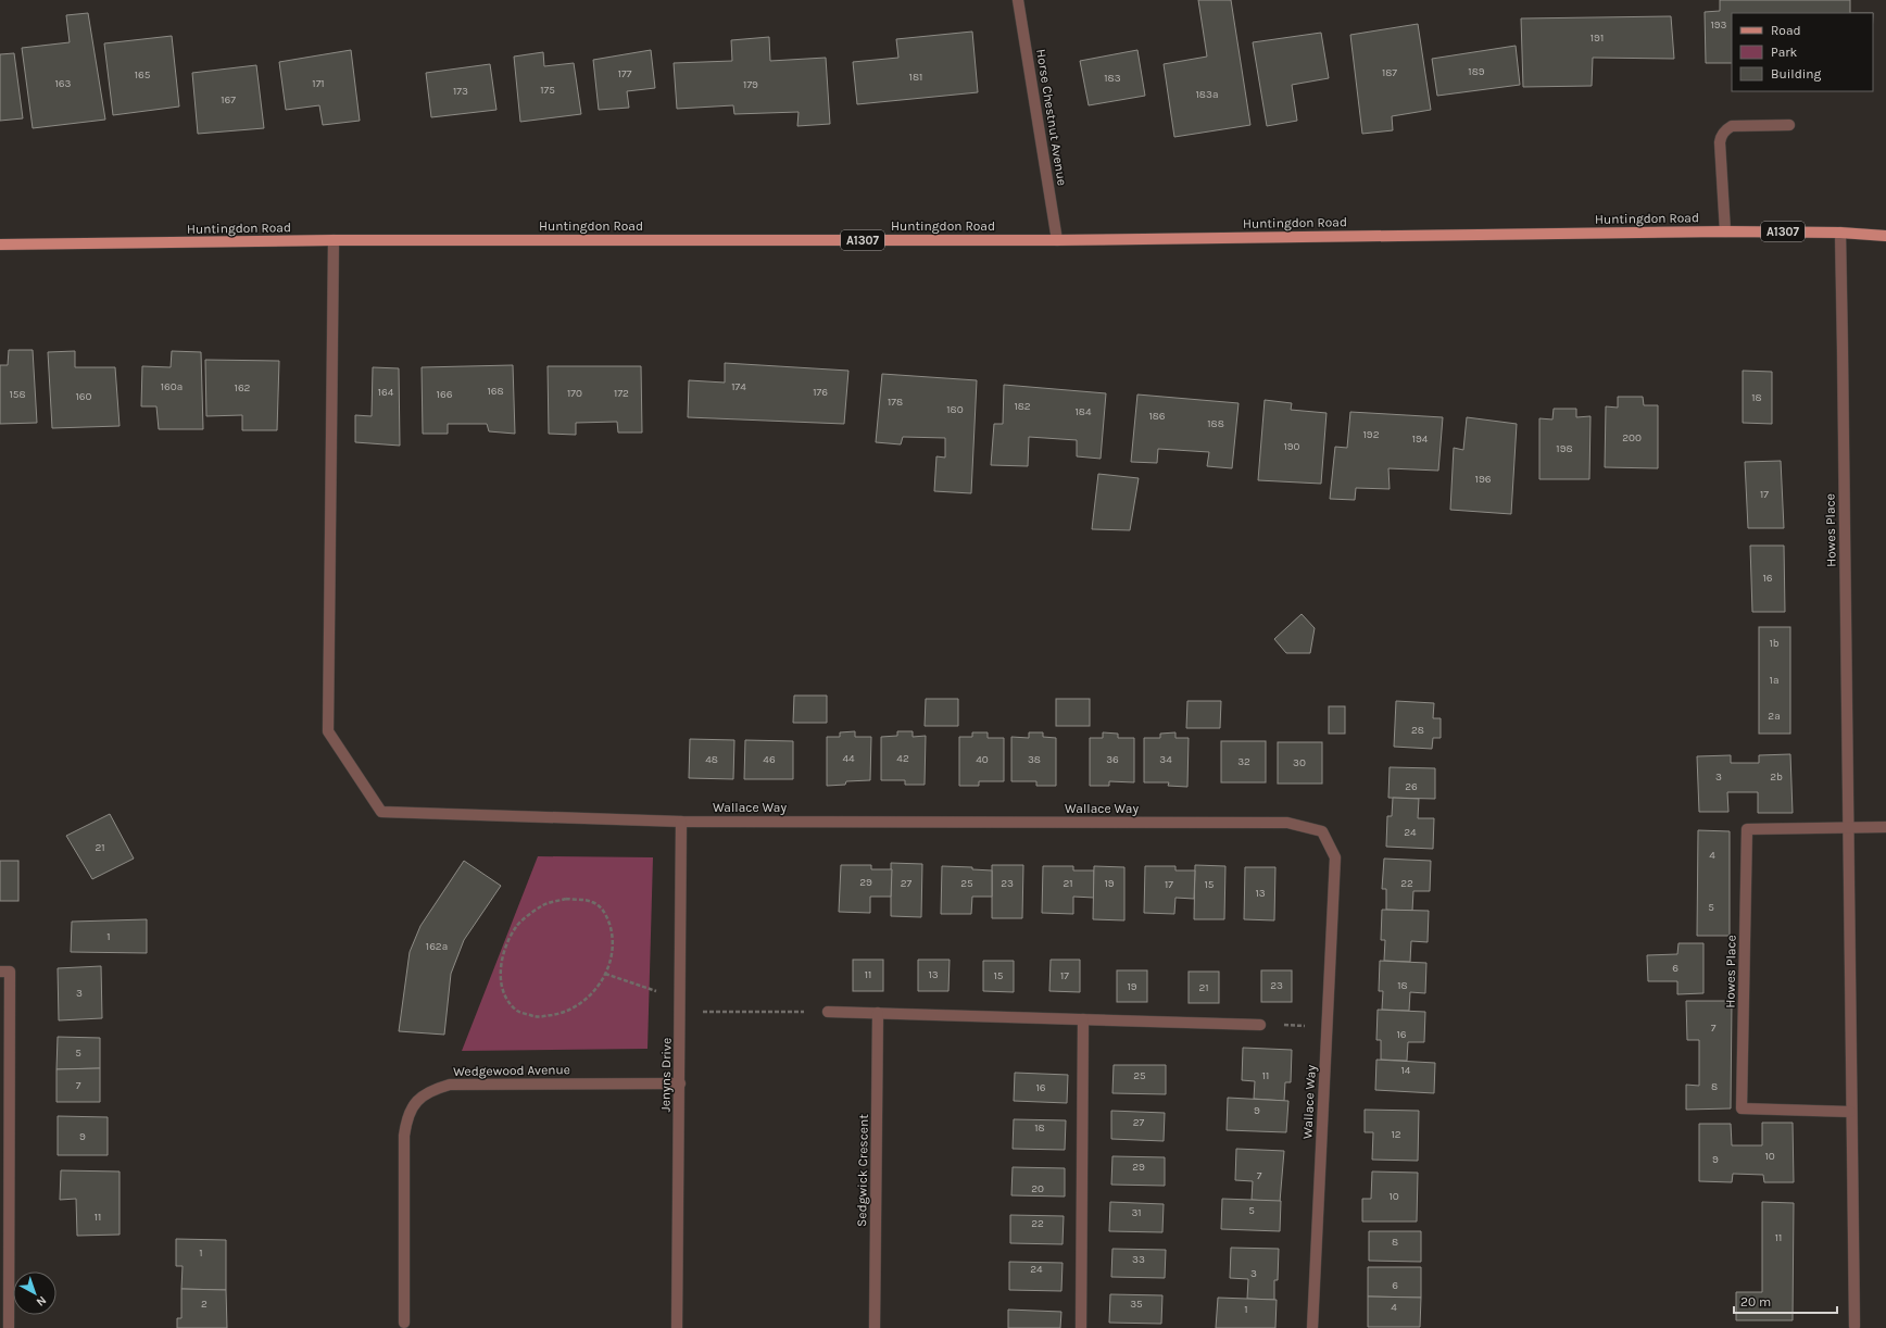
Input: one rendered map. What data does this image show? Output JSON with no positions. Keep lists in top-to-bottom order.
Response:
{
  "streets": {
    "main road": ["Huntingdon Road", "A1307"],
    "street": [
      "Horse Chestnut Avenue",
      "Howes Place",
      "Wallace Way",
      "Wedgewood Avenue",
      "Jenyns Drive",
      "Sedgwick Crescent"
    ]
  },
  "crossings": [
    ["Horse Chestnut Avenue", "Huntingdon Road"],
    ["Huntingdon Road", "Howes Place"],
    ["Huntingdon Road", "Wallace Way"],
    ["Wallace Way", "Jenyns Drive"],
    ["Wedgewood Avenue", "Jenyns Drive"]
  ],
  "house_numbers": [
    "193",
    "191",
    "189",
    "187",
    "177",
    "165",
    "181",
    "183",
    "163",
    "171",
    "179",
    "175",
    "173",
    "183a",
    "167",
    "160a",
    "174",
    "162",
    "168",
    "164",
    "176",
    "170",
    "172",
    "158",
    "166",
    "160",
    "18",
    "178",
    "182",
    "180",
    "184",
    "186",
    "188",
    "192",
    "200",
    "194",
    "190",
    "198",
    "196",
    "17",
    "16",
    "1b",
    "1a",
    "2a",
    "28",
    "44",
    "42",
    "48",
    "46",
    "40",
    "38",
    "36",
    "34",
    "32",
    "30",
    "3",
    "2b",
    "26",
    "24",
    "21",
    "4",
    "29",
    "27",
    "25",
    "23",
    "21",
    "19",
    "22",
    "17",
    "15",
    "13",
    "5",
    "1",
    "162a",
    "6",
    "11",
    "13",
    "15",
    "17",
    "23",
    "18",
    "19",
    "21",
    "3",
    "7",
    "16",
    "5",
    "14",
    "25",
    "11",
    "7",
    "8",
    "16",
    "9",
    "27",
    "18",
    "12",
    "9",
    "10",
    "9",
    "29",
    "7",
    "20",
    "10",
    "5",
    "31",
    "11",
    "22",
    "11",
    "8",
    "1",
    "33",
    "24",
    "3",
    "6",
    "2",
    "35",
    "4",
    "1"
  ],
  "legend": ["Road", "Park", "Building"],
  "scale_bar": "20 m",
  "north": "bottom right"
}
